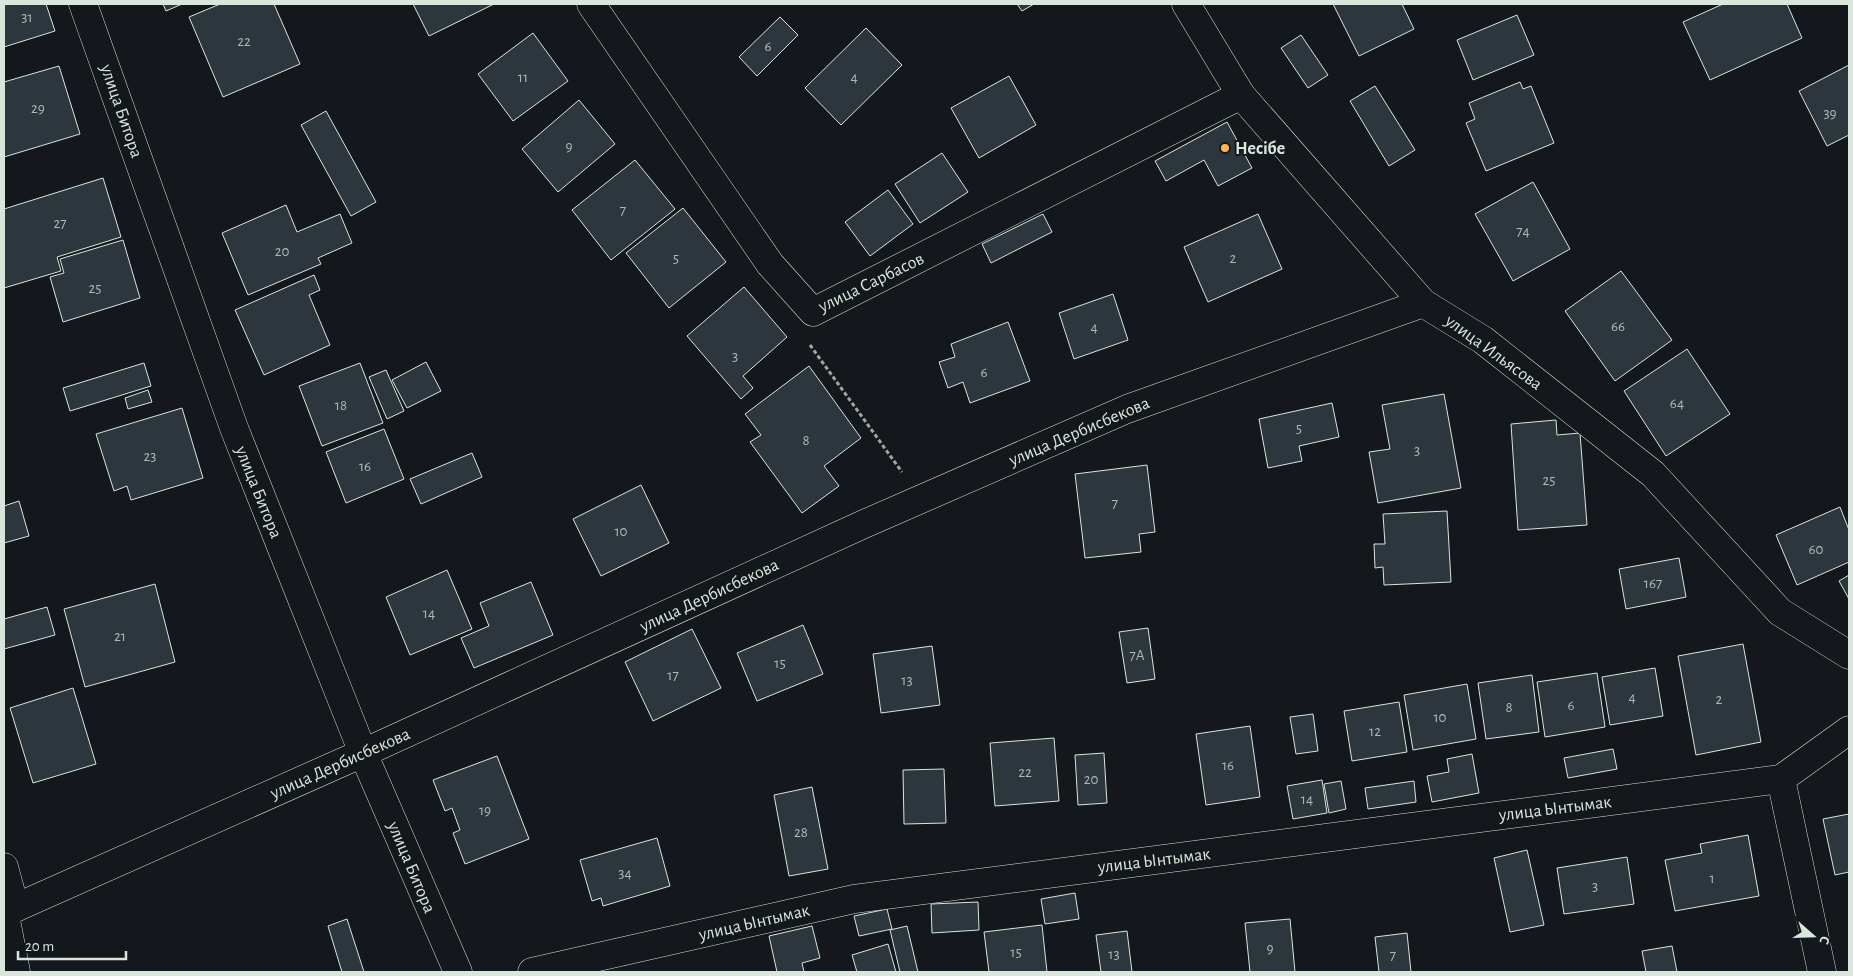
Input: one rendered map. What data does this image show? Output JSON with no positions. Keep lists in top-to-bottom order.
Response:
{
  "streets": {
    "street": [
      "улица Битора",
      "улица Сарбасов",
      "улица Ильясова",
      "улица Дербисбекова",
      "улица Ынтымак"
    ]
  },
  "crossings": [
    ["улица Битора", "улица Дербисбекова"],
    ["улица Сарбасов", "улица Ильясова"],
    ["улица Ильясова", "улица Дербисбекова"]
  ],
  "places": ["Несібе"],
  "house_numbers": [
    "31",
    "22",
    "6",
    "11",
    "4",
    "29",
    "39",
    "9",
    "7",
    "27",
    "74",
    "20",
    "5",
    "2",
    "25",
    "66",
    "4",
    "3",
    "6",
    "64",
    "18",
    "5",
    "8",
    "3",
    "23",
    "16",
    "25",
    "7",
    "10",
    "60",
    "167",
    "14",
    "21",
    "7А",
    "15",
    "17",
    "13",
    "4",
    "2",
    "6",
    "8",
    "10",
    "12",
    "16",
    "22",
    "20",
    "14",
    "19",
    "28",
    "34",
    "1",
    "3",
    "9",
    "15",
    "13",
    "7"
  ],
  "scale_bar": "20 m",
  "north": "right"
}
